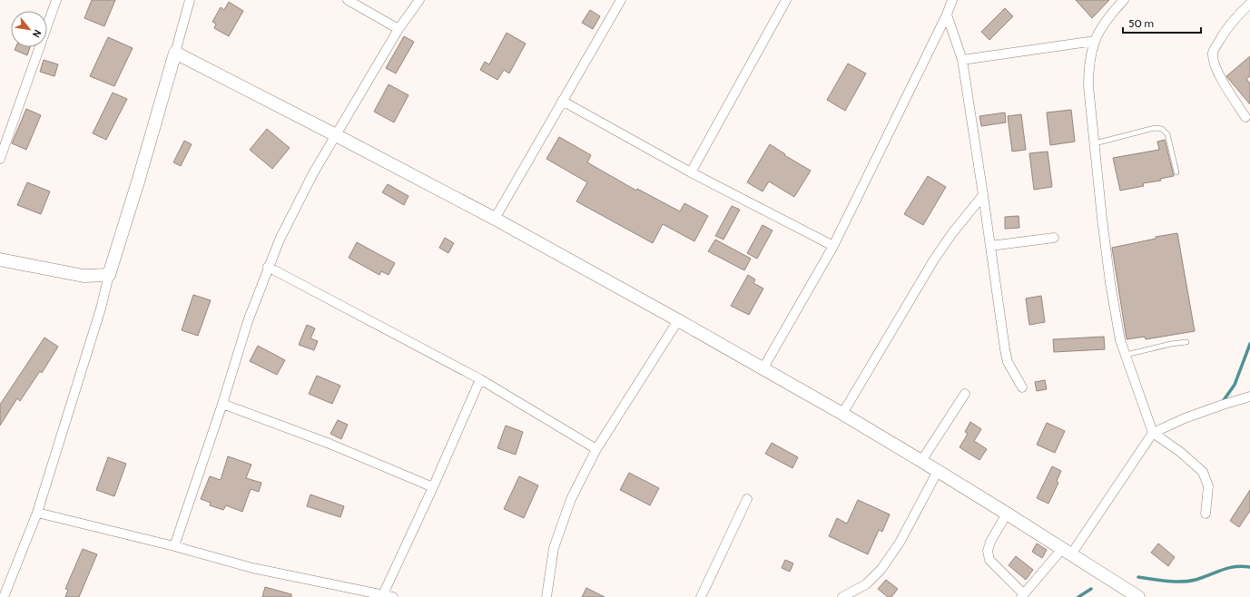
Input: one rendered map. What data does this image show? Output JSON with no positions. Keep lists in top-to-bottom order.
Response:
{
  "scale_bar": "50 m",
  "north": "bottom right"
}
